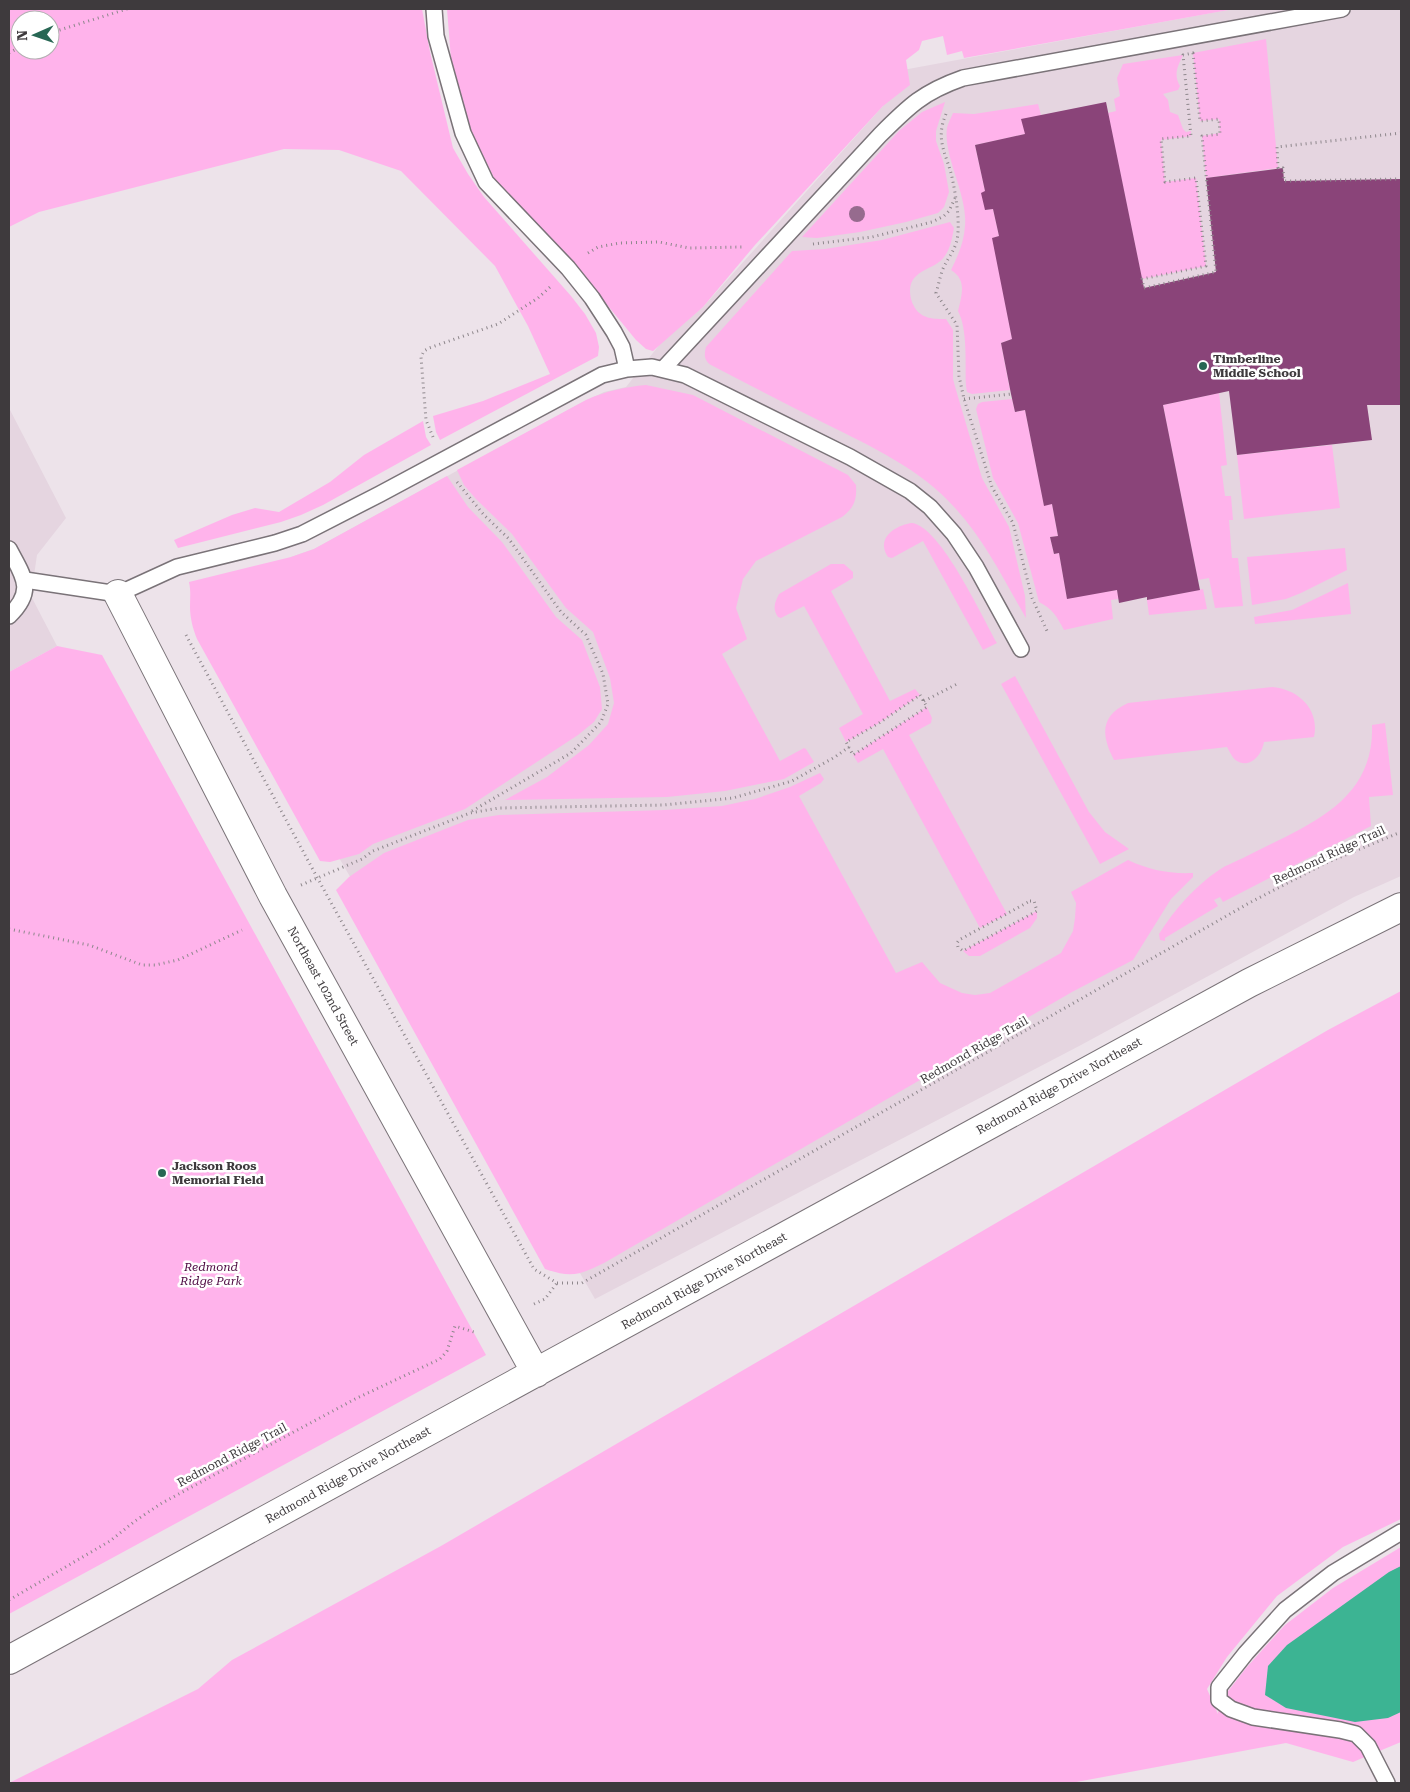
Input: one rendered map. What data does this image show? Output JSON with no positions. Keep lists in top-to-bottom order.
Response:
{
  "streets": {
    "street": ["Northeast 102nd Street", "Redmond Ridge Drive Northeast"],
    "path": ["Redmond Ridge Trail"]
  },
  "crossings": [
    ["Northeast 102nd Street", "Redmond Ridge Drive Northeast"]
  ],
  "parks": ["Redmond Ridge Park"],
  "places": ["Timberline Middle School", "Jackson Roos Memorial Field"],
  "north": "left"
}
